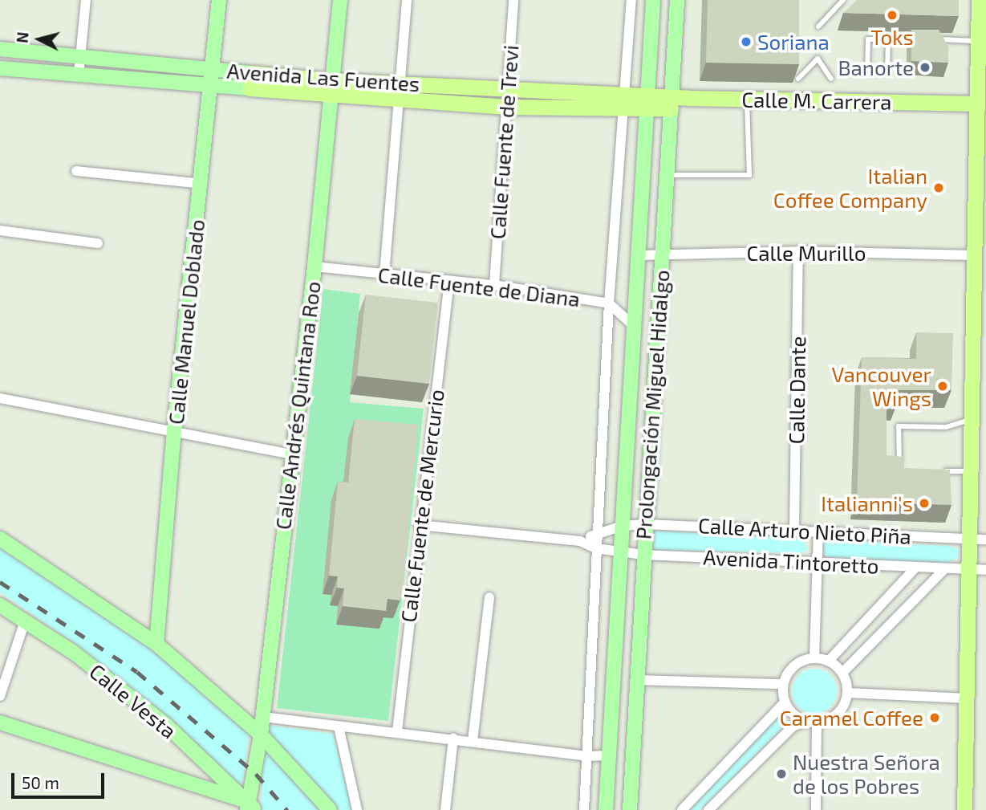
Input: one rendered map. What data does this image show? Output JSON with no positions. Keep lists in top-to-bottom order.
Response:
{
  "streets": {
    "main road": [
      "Avenida Las Fuentes",
      "Calle M. Carrera",
      "Calle Manuel Doblado",
      "Prolongación Miguel Hidalgo",
      "Calle Andrés Quintana Roo",
      "Calle Vesta"
    ],
    "street": [
      "Calle Fuente de Trevi",
      "Calle Murillo",
      "Calle Fuente de Diana",
      "Calle Dante",
      "Calle Fuente de Mercurio",
      "Calle Arturo Nieto Piña",
      "Avenida Tintoretto"
    ]
  },
  "crossings": [
    ["Avenida Las Fuentes", "Calle M. Carrera"],
    ["Avenida Las Fuentes", "Calle Fuente de Trevi"],
    ["Avenida Las Fuentes", "Calle Manuel Doblado"],
    ["Avenida Las Fuentes", "Prolongación Miguel Hidalgo"],
    ["Avenida Las Fuentes", "Calle Andrés Quintana Roo"],
    ["Calle M. Carrera", "Prolongación Miguel Hidalgo"],
    ["Calle Fuente de Trevi", "Calle Fuente de Diana"],
    ["Calle Murillo", "Calle Dante"],
    ["Calle Murillo", "Prolongación Miguel Hidalgo"],
    ["Calle Fuente de Diana", "Prolongación Miguel Hidalgo"],
    ["Calle Fuente de Diana", "Calle Andrés Quintana Roo"],
    ["Calle Fuente de Diana", "Calle Fuente de Mercurio"],
    ["Calle Dante", "Calle Arturo Nieto Piña"],
    ["Prolongación Miguel Hidalgo", "Calle Arturo Nieto Piña"],
    ["Prolongación Miguel Hidalgo", "Avenida Tintoretto"],
    ["Calle Andrés Quintana Roo", "Calle Vesta"]
  ],
  "places": [
    "Toks",
    "Soriana",
    "Banorte",
    "Italian Coffee Company",
    "Vancouver Wings",
    "Italianni's",
    "Caramel Coffee",
    "Nuestra Señora de los Pobres"
  ],
  "scale_bar": "50 m",
  "north": "left"
}
